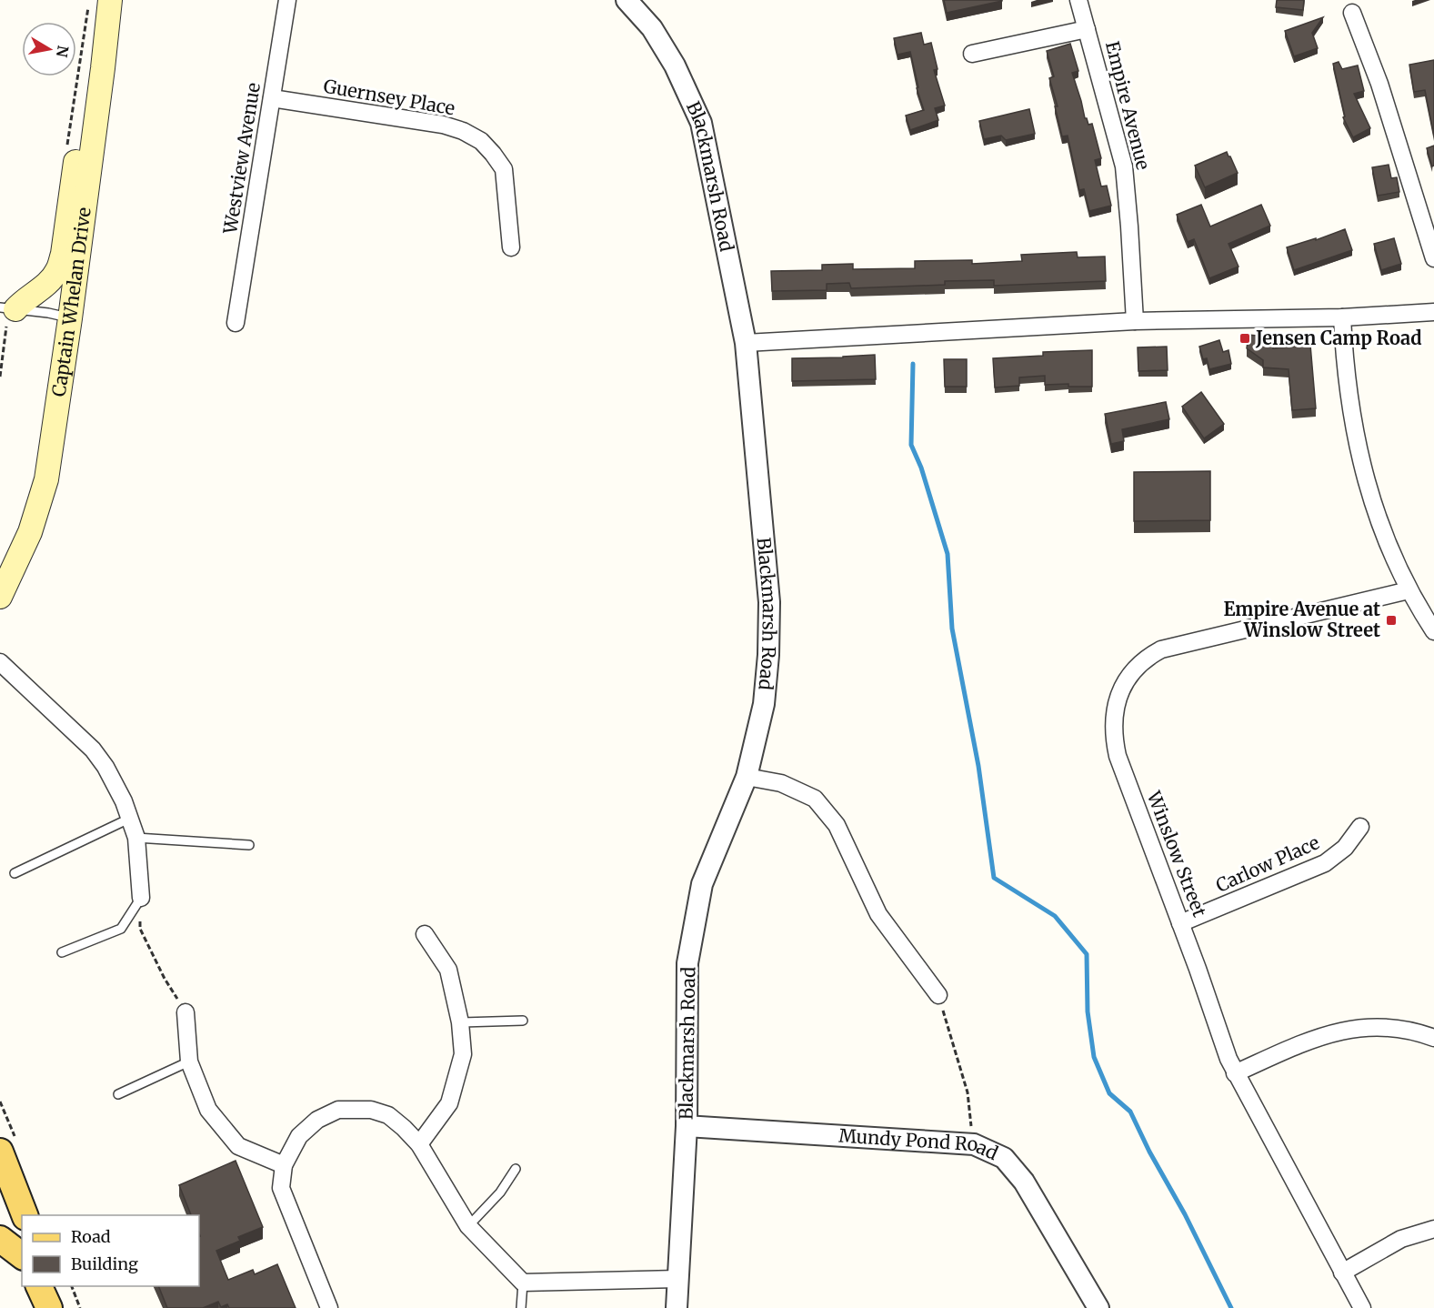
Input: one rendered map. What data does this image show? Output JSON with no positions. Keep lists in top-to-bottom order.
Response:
{
  "streets": {
    "main road": ["Captain Whelan Drive"],
    "street": [
      "Guernsey Place",
      "Empire Avenue",
      "Westview Avenue",
      "Blackmarsh Road",
      "Winslow Street",
      "Carlow Place",
      "Mundy Pond Road"
    ]
  },
  "crossings": [
    ["Guernsey Place", "Westview Avenue"],
    ["Blackmarsh Road", "Mundy Pond Road"],
    ["Winslow Street", "Carlow Place"]
  ],
  "places": {
    "transit": ["Jensen Camp Road", "Empire Avenue at Winslow Street"]
  },
  "legend": ["Road", "Building"],
  "north": "right"
}
